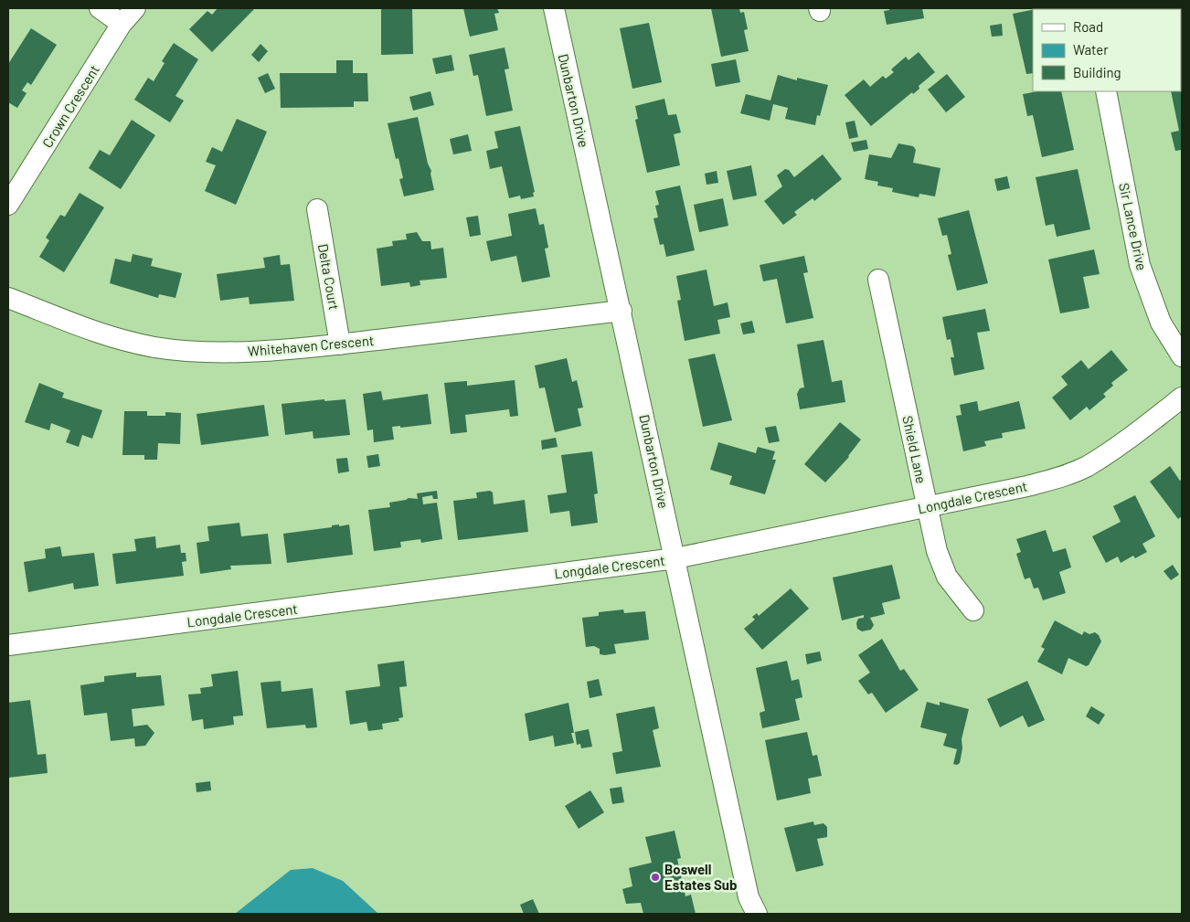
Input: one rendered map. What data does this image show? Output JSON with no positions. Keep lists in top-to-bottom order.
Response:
{
  "streets": {
    "street": [
      "Dunbarton Drive",
      "Crown Crescent",
      "Sir Lance Drive",
      "Delta Court",
      "Whitehaven Crescent",
      "Shield Lane",
      "Longdale Crescent"
    ]
  },
  "crossings": [
    ["Dunbarton Drive", "Whitehaven Crescent"],
    ["Dunbarton Drive", "Longdale Crescent"],
    ["Delta Court", "Whitehaven Crescent"],
    ["Shield Lane", "Longdale Crescent"]
  ],
  "places": ["Boswell Estates Sub"],
  "legend": ["Road", "Water", "Building"]
}
